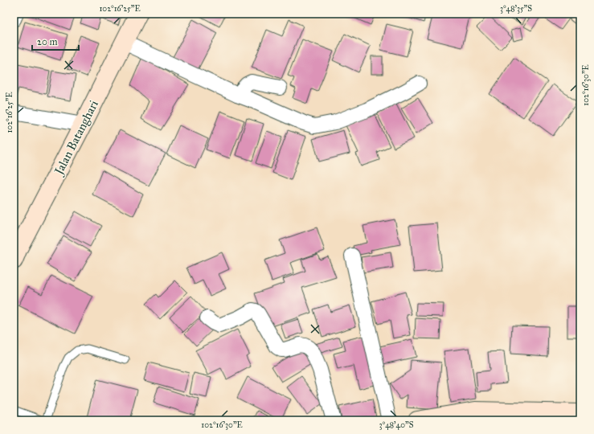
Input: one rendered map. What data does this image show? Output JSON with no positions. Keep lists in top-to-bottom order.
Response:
{
  "streets": {
    "street": ["Jalan Batanghari"]
  },
  "scale_bar": "20 m",
  "coordinates": [
    "102°16'25\"E",
    "3°48'35\"S",
    "102°16'30\"E",
    "3°48'40\"S"
  ]
}
